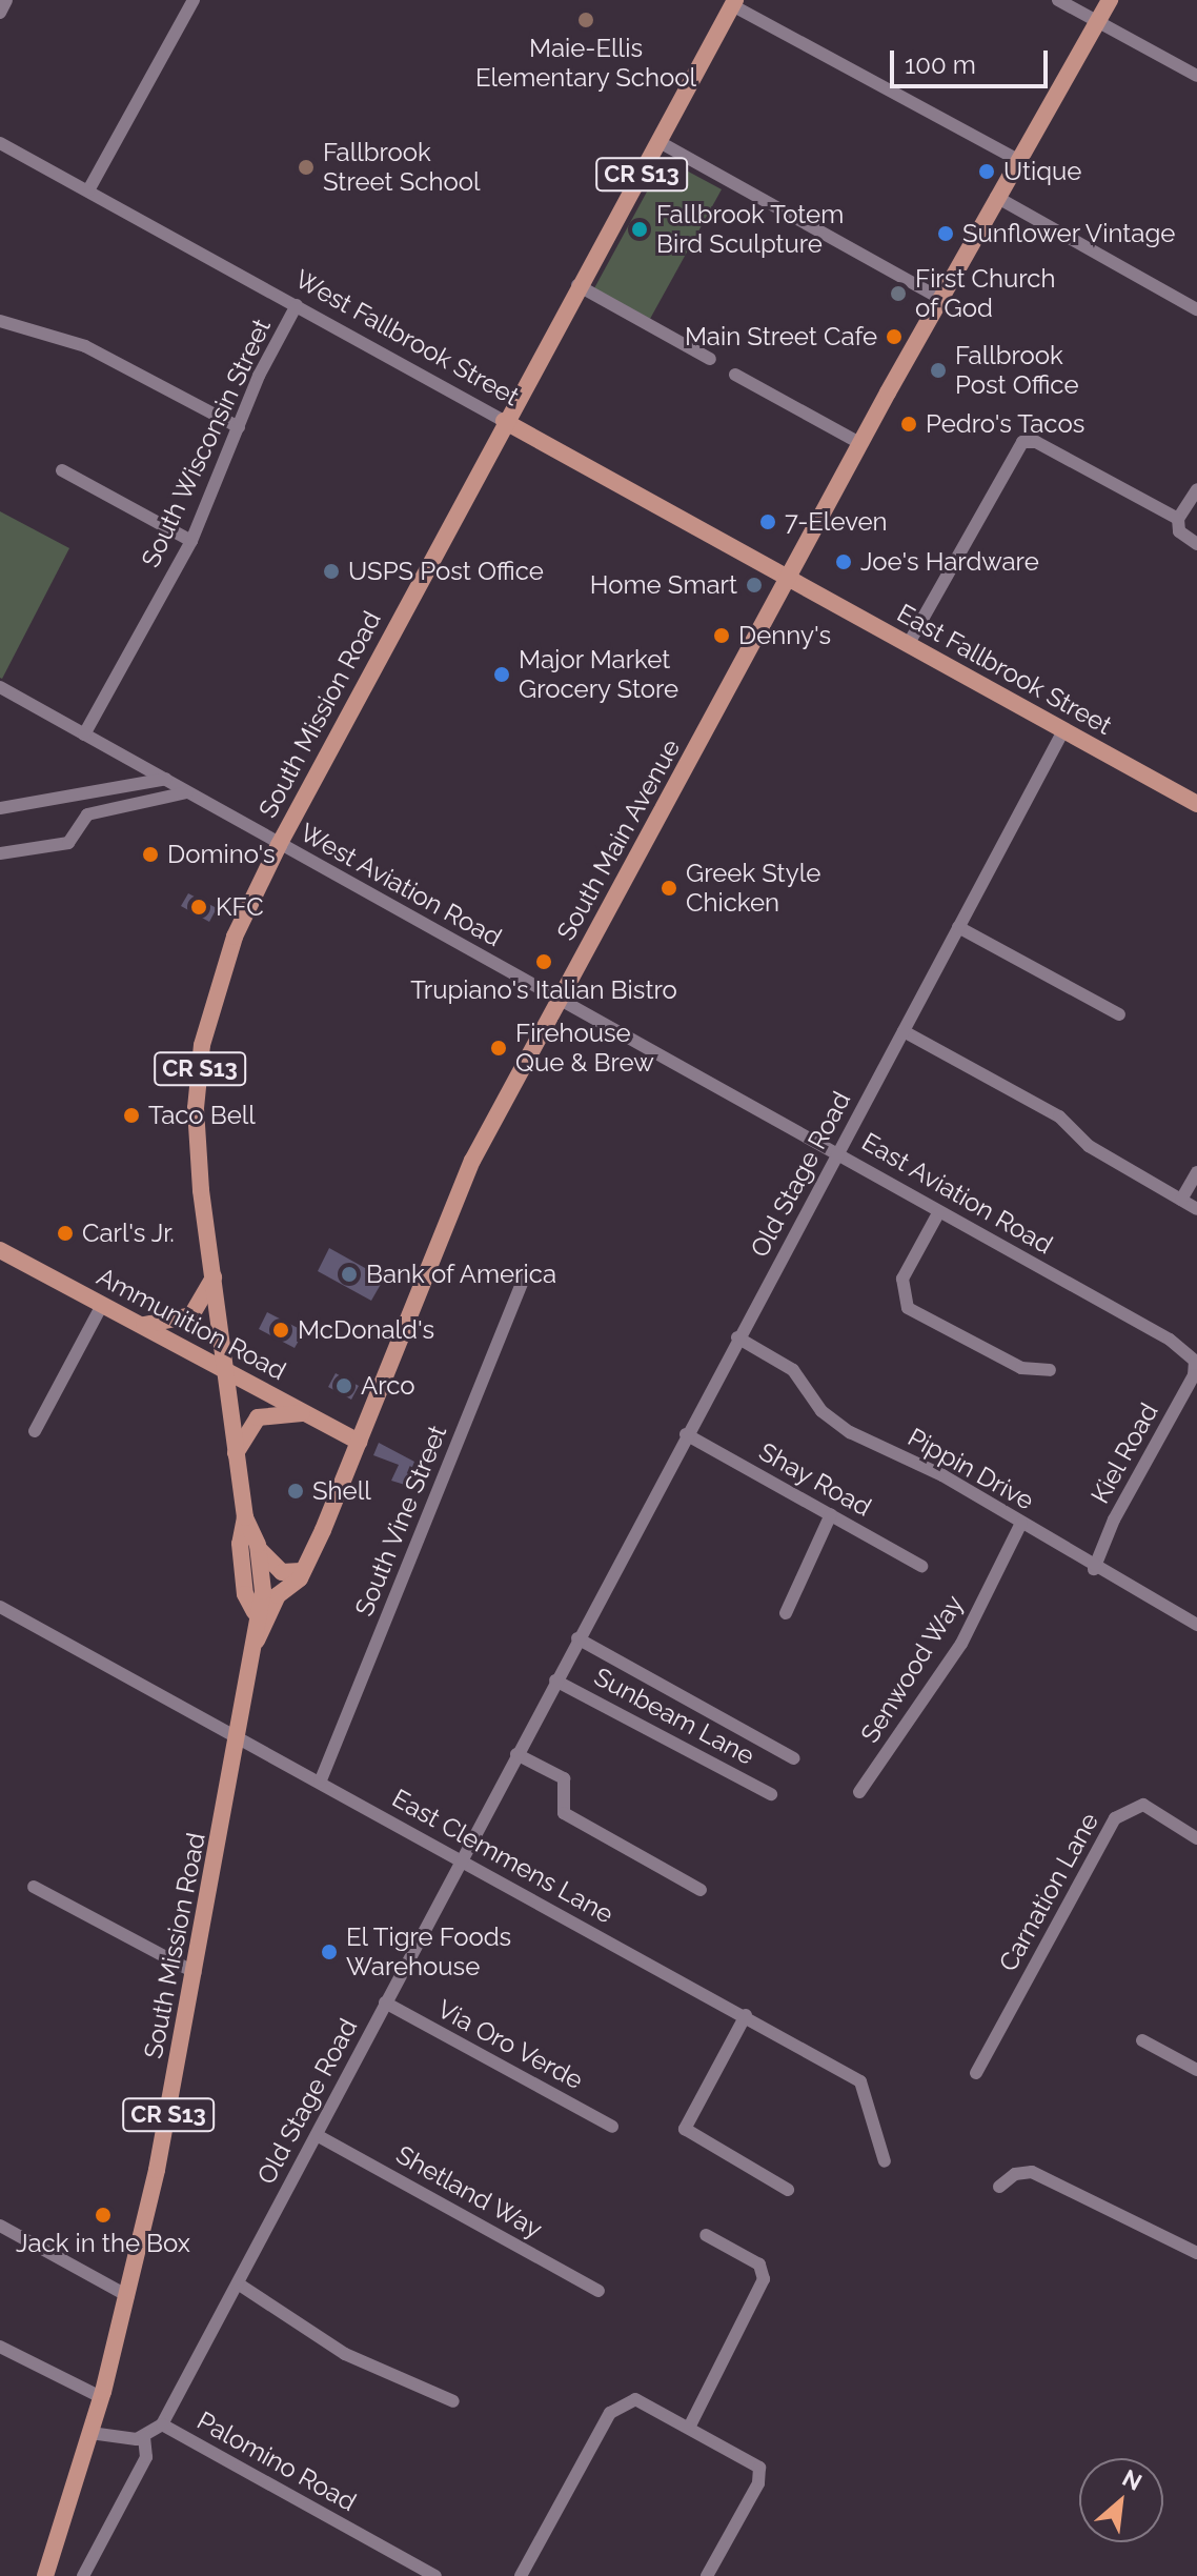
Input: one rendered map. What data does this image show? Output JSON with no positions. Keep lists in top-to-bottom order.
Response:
{
  "streets": {
    "main road": [
      "CR S13",
      "West Fallbrook Street",
      "East Fallbrook Street",
      "South Mission Road",
      "South Main Avenue",
      "Ammunition Road"
    ],
    "street": [
      "South Wisconsin Street",
      "West Aviation Road",
      "Old Stage Road",
      "East Aviation Road",
      "Kiel Road",
      "Pippin Drive",
      "Shay Road",
      "South Vine Street",
      "Senwood Way",
      "Sunbeam Lane",
      "East Clemmens Lane",
      "Carnation Lane",
      "Via Oro Verde",
      "Shetland Way",
      "Palomino Road"
    ]
  },
  "crossings": [
    ["West Fallbrook Street", "South Wisconsin Street"],
    ["West Fallbrook Street", "East Fallbrook Street"],
    ["West Fallbrook Street", "South Mission Road"],
    ["West Fallbrook Street", "South Main Avenue"],
    ["South Wisconsin Street", "West Aviation Road"],
    ["East Fallbrook Street", "South Main Avenue"],
    ["East Fallbrook Street", "Old Stage Road"],
    ["South Mission Road", "South Main Avenue"],
    ["South Mission Road", "West Aviation Road"],
    ["South Mission Road", "Ammunition Road"],
    ["South Mission Road", "East Clemmens Lane"],
    ["South Main Avenue", "West Aviation Road"],
    ["South Main Avenue", "East Aviation Road"],
    ["South Main Avenue", "Ammunition Road"],
    ["West Aviation Road", "East Aviation Road"],
    ["Old Stage Road", "East Aviation Road"],
    ["Old Stage Road", "Pippin Drive"],
    ["Old Stage Road", "Shay Road"],
    ["Old Stage Road", "Sunbeam Lane"],
    ["Old Stage Road", "East Clemmens Lane"],
    ["Old Stage Road", "Via Oro Verde"],
    ["Old Stage Road", "Shetland Way"],
    ["Old Stage Road", "Palomino Road"],
    ["East Aviation Road", "Kiel Road"],
    ["Kiel Road", "Pippin Drive"],
    ["Pippin Drive", "Senwood Way"],
    ["South Vine Street", "East Clemmens Lane"]
  ],
  "places": [
    "Maie-Ellis Elementary School",
    "Fallbrook Street School",
    "Utique",
    "Fallbrook Totem Bird Sculpture",
    "Sunflower Vintage",
    "First Church of God",
    "Main Street Cafe",
    "Fallbrook Post Office",
    "Pedro's Tacos",
    "7-Eleven",
    "Joe's Hardware",
    "USPS Post Office",
    "Home Smart",
    "Denny's",
    "Major Market Grocery Store",
    "Domino's",
    "Greek Style Chicken",
    "KFC",
    "Trupiano's Italian Bistro",
    "Firehouse Que & Brew",
    "Taco Bell",
    "Carl's Jr.",
    "Bank of America",
    "McDonald's",
    "Arco",
    "Shell",
    "El Tigre Foods Warehouse",
    "Jack in the Box"
  ],
  "scale_bar": "100 m",
  "north": "top right"
}
